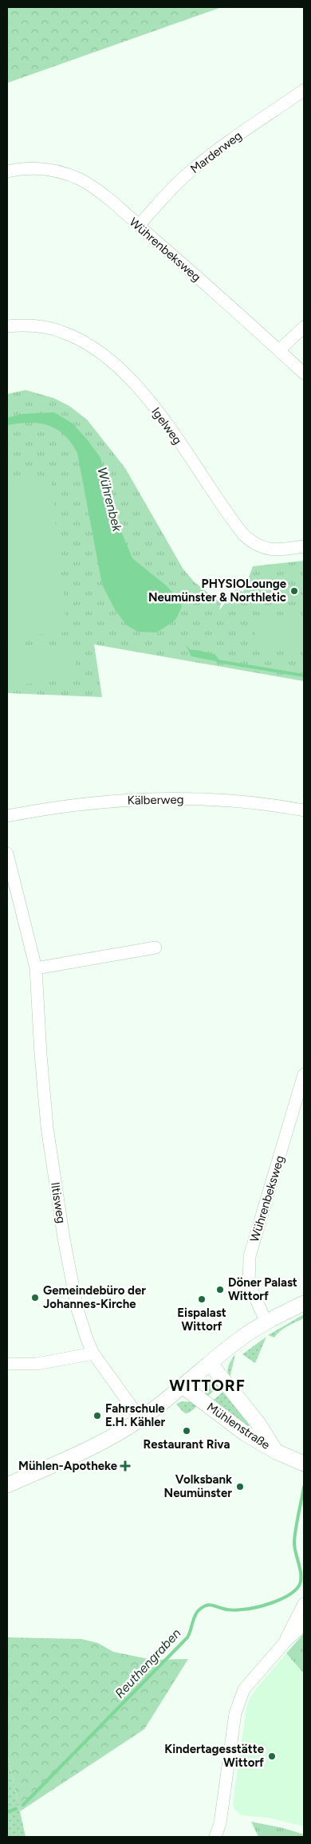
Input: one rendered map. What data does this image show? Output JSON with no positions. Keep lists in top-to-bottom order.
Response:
{
  "streets": {
    "street": [
      "Marderweg",
      "Wührenbeksweg",
      "Igelweg",
      "Kälberweg",
      "Iltisweg",
      "Mühlenstraße"
    ]
  },
  "crossings": [
    ["Marderweg", "Wührenbeksweg"]
  ],
  "districts": ["WITTORF"],
  "water": ["Wührenbek", "Reuthengraben"],
  "places": {
    "other": [
      "PHYSIOLounge Neumünster & Northletic",
      "Döner Palast Wittorf",
      "Gemeindebüro der Johannes-Kirche",
      "Eispalast Wittorf",
      "Fahrschule E.H. Kähler",
      "Restaurant Riva",
      "Volksbank Neumünster",
      "Kindertagesstätte Wittorf"
    ],
    "health": ["Mühlen-Apotheke"]
  }
}
